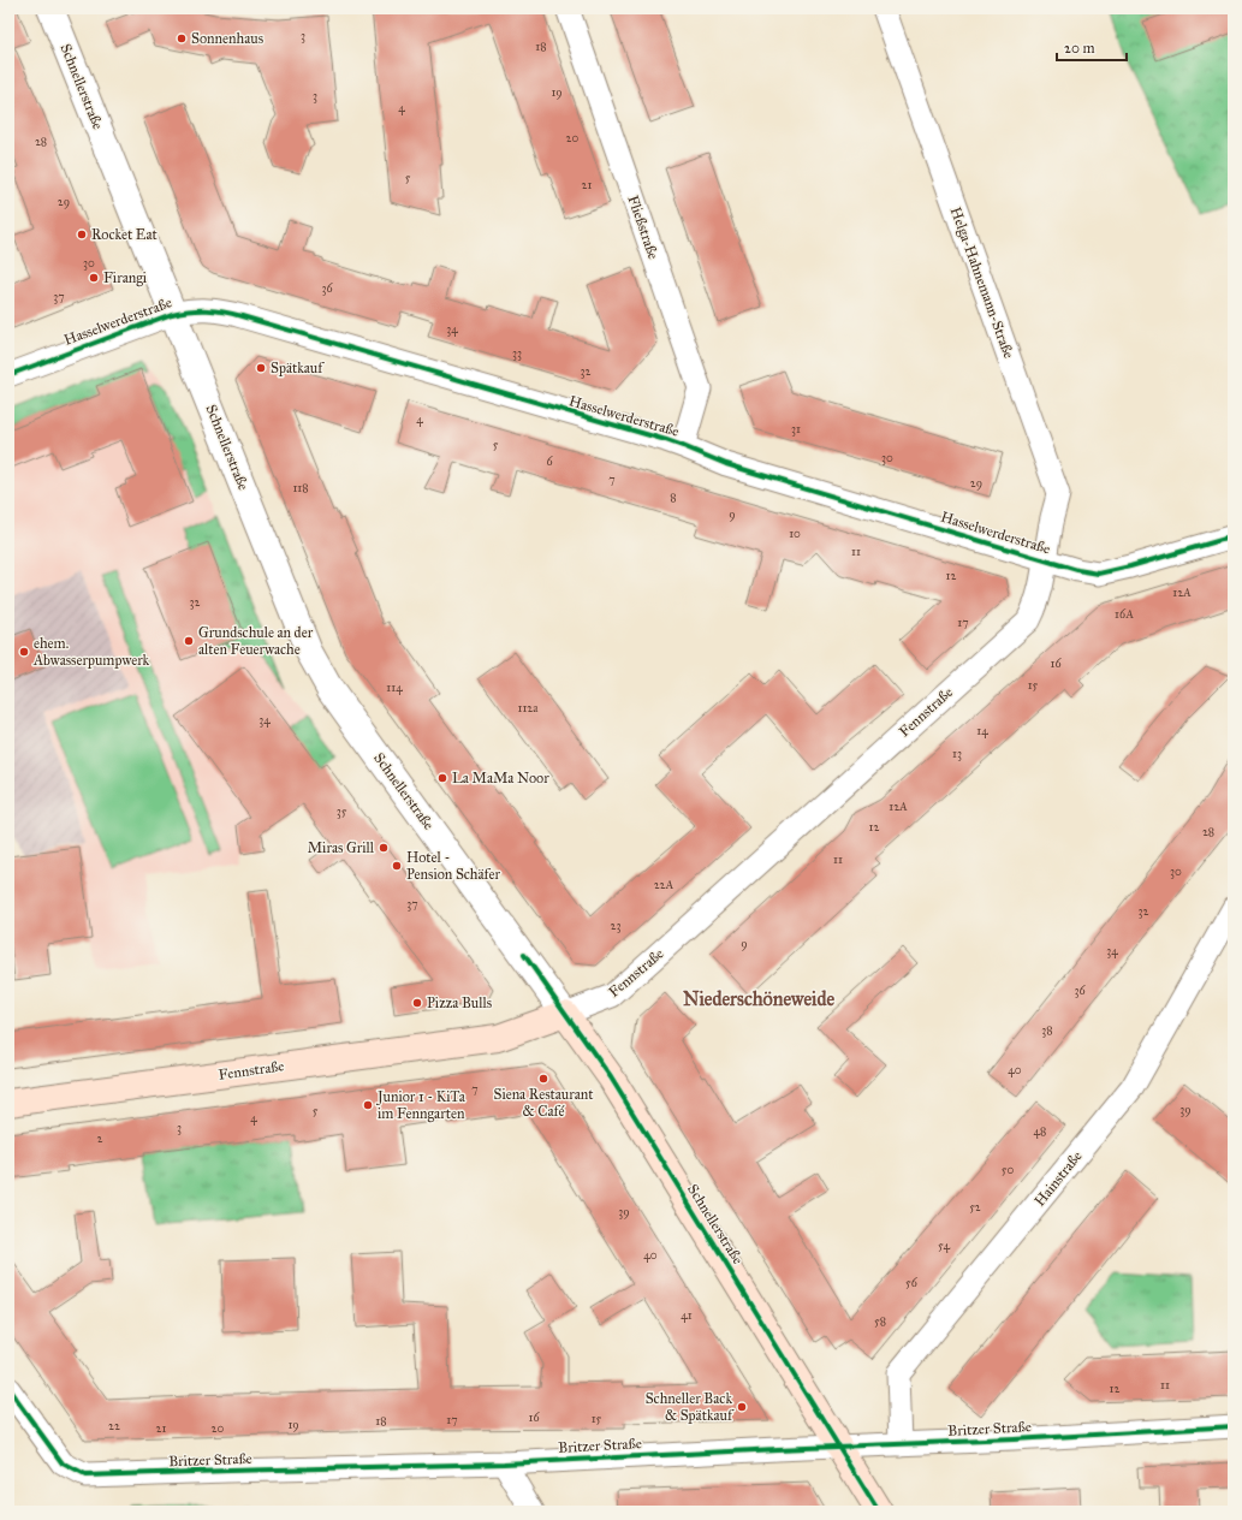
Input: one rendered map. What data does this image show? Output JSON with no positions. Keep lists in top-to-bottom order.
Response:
{
  "streets": {
    "main road": ["Schnellerstraße", "Fennstraße"],
    "street": [
      "Fließstraße",
      "Helga-Hahnemann-Straße",
      "Hasselwerderstraße",
      "Hainstraße",
      "Britzer Straße"
    ]
  },
  "crossings": [
    ["Schnellerstraße", "Hasselwerderstraße"],
    ["Schnellerstraße", "Fennstraße"],
    ["Schnellerstraße", "Britzer Straße"],
    ["Fließstraße", "Hasselwerderstraße"],
    ["Helga-Hahnemann-Straße", "Hasselwerderstraße"],
    ["Helga-Hahnemann-Straße", "Fennstraße"],
    ["Hasselwerderstraße", "Fennstraße"],
    ["Hainstraße", "Britzer Straße"]
  ],
  "districts": ["Niederschöneweide"],
  "places": [
    "Sonnenhaus",
    "Rocket Eat",
    "Firangi",
    "Spätkauf",
    "Grundschule an der alten Feuerwache",
    "ehem. Abwasserpumpwerk",
    "La MaMa Noor",
    "Miras Grill",
    "Hotel - Pension Schäfer",
    "Pizza Bulls",
    "Siena Restaurant & Café",
    "Junior 1 - KiTa im Fenngarten",
    "Schneller Back & Spätkauf"
  ],
  "house_numbers": [
    "3",
    "18",
    "19",
    "3",
    "4",
    "20",
    "28",
    "5",
    "21",
    "29",
    "30",
    "36",
    "37",
    "34",
    "33",
    "32",
    "4",
    "31",
    "5",
    "30",
    "6",
    "7",
    "29",
    "118",
    "8",
    "9",
    "10",
    "11",
    "12",
    "12A",
    "32",
    "16A",
    "17",
    "16",
    "15",
    "114",
    "112a",
    "34",
    "14",
    "13",
    "12A",
    "35",
    "12",
    "28",
    "11",
    "30",
    "22A",
    "37",
    "32",
    "23",
    "9",
    "34",
    "36",
    "38",
    "40",
    "7",
    "39",
    "5",
    "4",
    "3",
    "48",
    "2",
    "50",
    "52",
    "39",
    "54",
    "40",
    "56",
    "41",
    "58",
    "11",
    "12",
    "16",
    "15",
    "17",
    "18",
    "19",
    "22",
    "21",
    "20"
  ],
  "scale_bar": "20 m"
}
